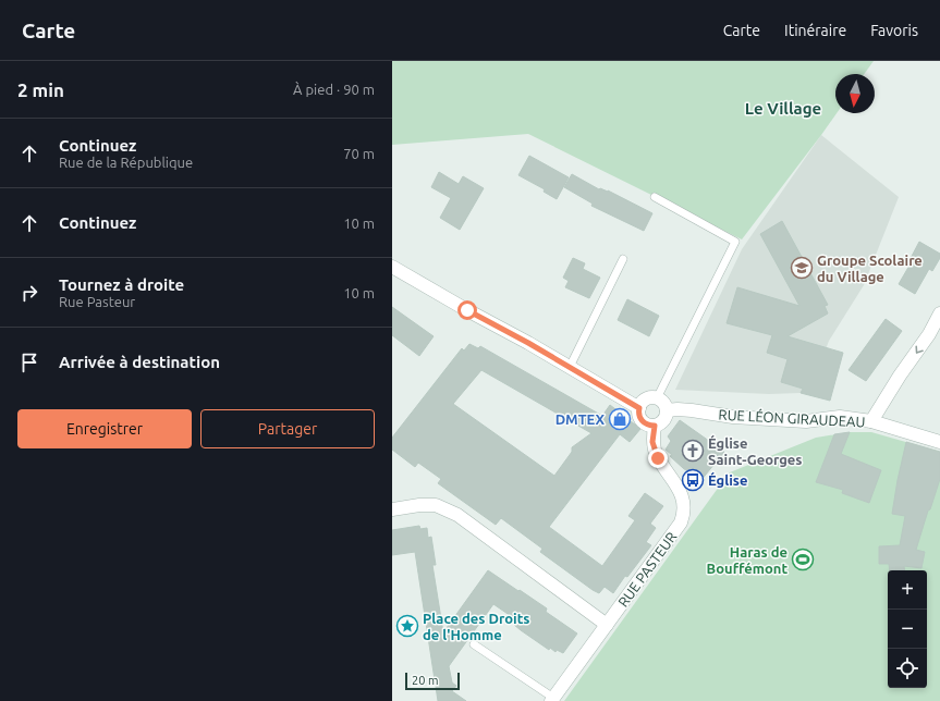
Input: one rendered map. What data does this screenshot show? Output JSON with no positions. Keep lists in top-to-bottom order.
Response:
{
  "streets": {
    "street": ["RUE LÉON GIRAUDEAU", "RUE PASTEUR"]
  },
  "crossings": [
    ["RUE LÉON GIRAUDEAU", "RUE PASTEUR"]
  ],
  "districts": ["Le Village"],
  "places": {
    "school or university": ["Groupe Scolaire du Village"],
    "shop": ["DMTEX"],
    "church": ["Église Saint-Georges"],
    "bus stop": ["Église"],
    "sports": ["Haras de Bouffémont"],
    "place": ["Place des Droits de l'Homme"]
  },
  "scale_bar": "20 m",
  "north": "bottom",
  "page": {
    "header": "Carte",
    "nav": ["Carte", "Itinéraire", "Favoris"],
    "heading": ["2 min", "À pied · 90 m"],
    "list": [
      ["Continuez", "Rue de la République", "70 m"],
      ["Continuez", "10 m"],
      ["Tournez à droite", "Rue Pasteur", "10 m"],
      "Arrivée à destination"
    ],
    "buttons": ["Enregistrer", "Partager"],
    "map_buttons": ["+", "−"],
    "scale": "20 m"
  }
}
